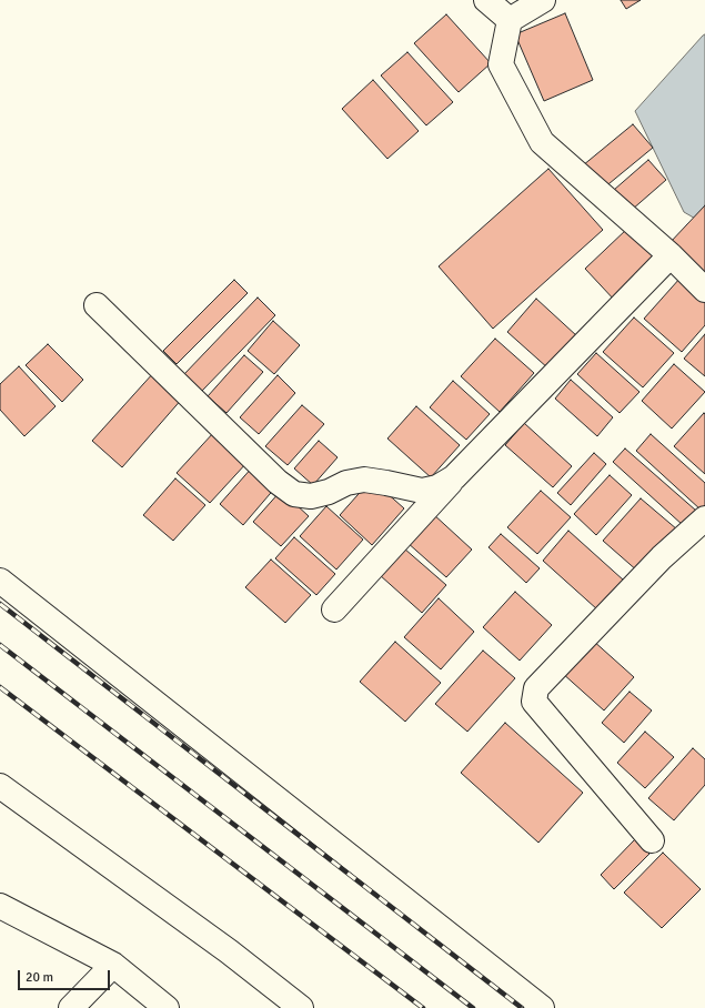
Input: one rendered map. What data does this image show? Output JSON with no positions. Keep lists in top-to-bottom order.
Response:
{
  "scale_bar": "20 m"
}
